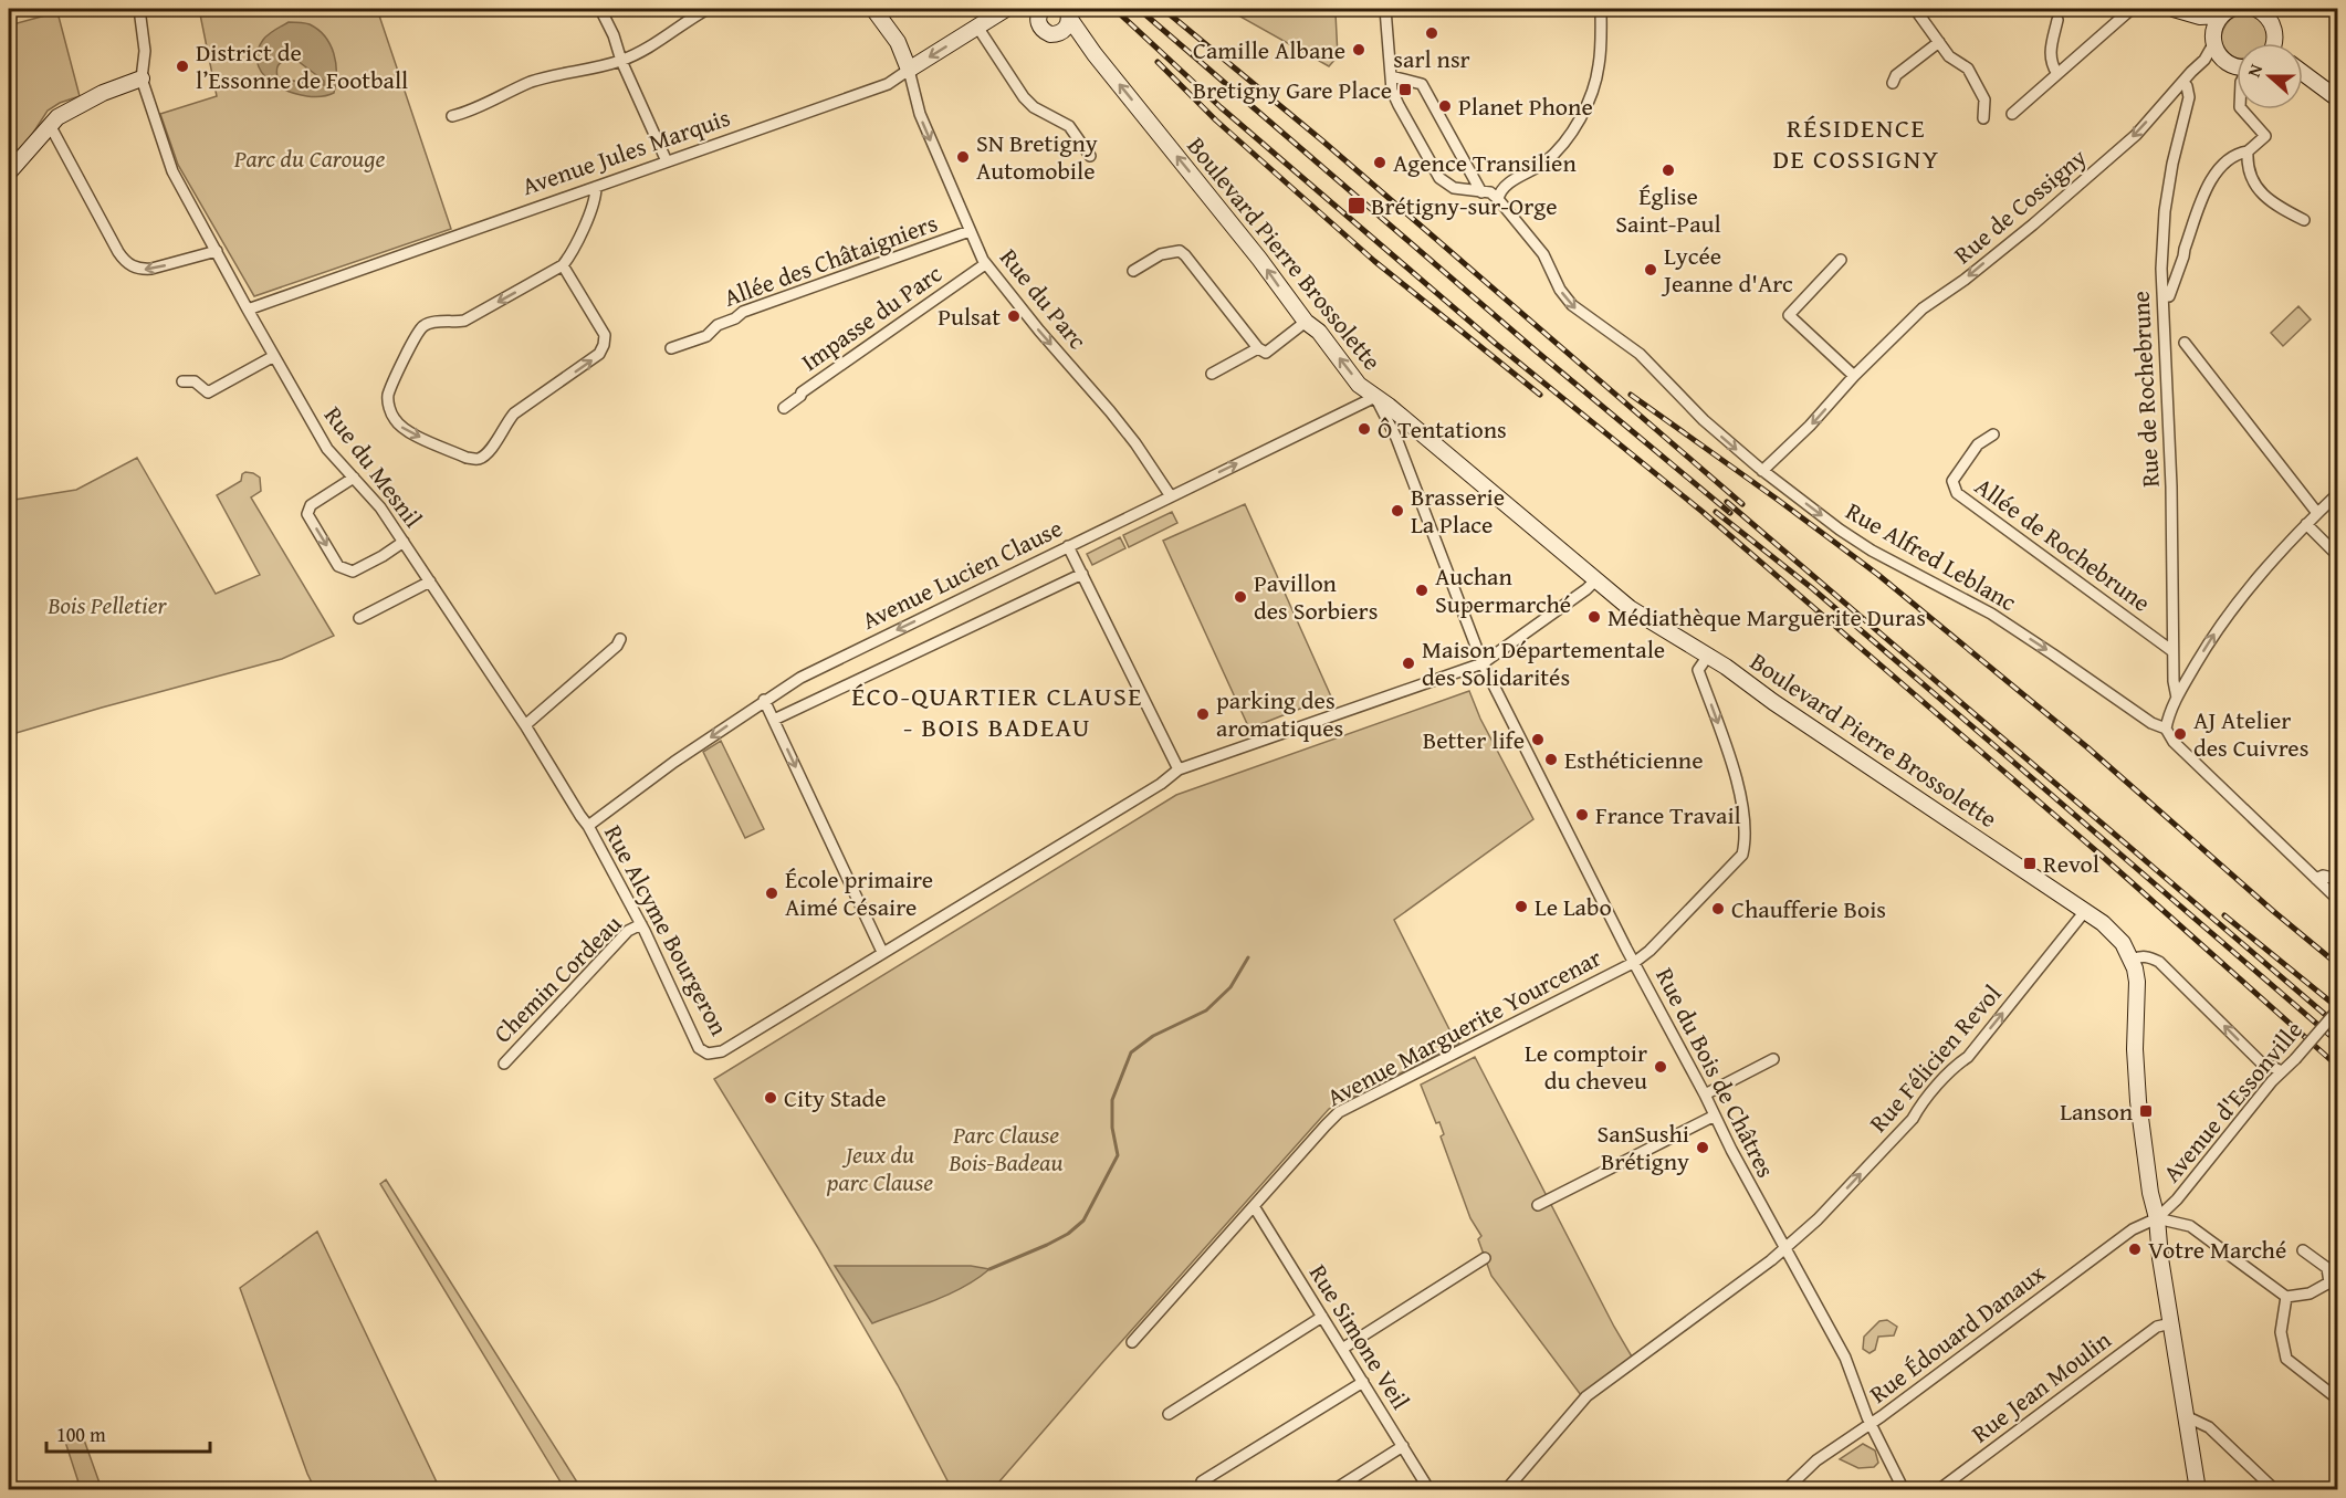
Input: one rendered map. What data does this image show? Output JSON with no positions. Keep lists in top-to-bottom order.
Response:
{
  "streets": {
    "main road": ["Avenue Jules Marquis", "Boulevard Pierre Brossolette"],
    "street": [
      "Rue de Cossigny",
      "Allée des Châtaigniers",
      "Rue du Parc",
      "Impasse du Parc",
      "Rue de Rochebrune",
      "Rue du Mesnil",
      "Allée de Rochebrune",
      "Rue Alfred Leblanc",
      "Avenue Lucien Clause",
      "Rue Alcyme Bourgeron",
      "Chemin Cordeau",
      "Avenue Marguerite Yourcenar",
      "Rue Félicien Revol",
      "Rue du Bois de Châtres",
      "Avenue d'Essonville",
      "Rue Édouard Danaux",
      "Rue Simone Veil",
      "Rue Jean Moulin"
    ]
  },
  "crossings": [
    ["Avenue Jules Marquis", "Rue du Parc"],
    ["Avenue Jules Marquis", "Rue du Mesnil"],
    ["Rue de Cossigny", "Rue de Rochebrune"],
    ["Rue de Cossigny", "Rue Alfred Leblanc"],
    ["Boulevard Pierre Brossolette", "Avenue Lucien Clause"],
    ["Boulevard Pierre Brossolette", "Rue Félicien Revol"],
    ["Boulevard Pierre Brossolette", "Rue du Bois de Châtres"],
    ["Allée des Châtaigniers", "Rue du Parc"],
    ["Rue du Parc", "Impasse du Parc"],
    ["Rue du Parc", "Avenue Lucien Clause"],
    ["Rue de Rochebrune", "Allée de Rochebrune"],
    ["Rue du Mesnil", "Avenue Lucien Clause"],
    ["Rue du Mesnil", "Rue Alcyme Bourgeron"],
    ["Avenue Lucien Clause", "Rue Alcyme Bourgeron"],
    ["Rue Alcyme Bourgeron", "Chemin Cordeau"],
    ["Avenue Marguerite Yourcenar", "Rue du Bois de Châtres"],
    ["Avenue Marguerite Yourcenar", "Rue Simone Veil"],
    ["Rue Félicien Revol", "Rue du Bois de Châtres"],
    ["Rue du Bois de Châtres", "Rue Édouard Danaux"],
    ["Avenue d'Essonville", "Rue Édouard Danaux"]
  ],
  "one_way": [
    "Rue de Cossigny",
    "Rue du Parc",
    "Rue Alfred Leblanc",
    "Rue Félicien Revol"
  ],
  "districts": ["RÉSIDENCE DE COSSIGNY", "ÉCO-QUARTIER CLAUSE - BOIS BADEAU"],
  "parks": [
    "Parc du Carouge",
    "Bois Pelletier",
    "Parc Clause Bois-Badeau",
    "Jeux du parc Clause"
  ],
  "places": {
    "other": [
      "sarl nsr",
      "Camille Albane",
      "District de l’Essonne de Football",
      "Planet Phone",
      "SN Bretigny Automobile",
      "Agence Transilien",
      "Église Saint-Paul",
      "Lycée Jeanne d'Arc",
      "Pulsat",
      "Ô Tentations",
      "Brasserie La Place",
      "Auchan Supermarché",
      "Pavillon des Sorbiers",
      "Médiathèque Marguerite Duras",
      "Maison Départementale des Solidarités",
      "parking des aromatiques",
      "AJ Atelier des Cuivres",
      "Better life",
      "Esthéticienne",
      "France Travail",
      "École primaire Aimé Césaire",
      "Le Labo",
      "Chaufferie Bois",
      "Le comptoir du cheveu",
      "City Stade",
      "SanSushi Brétigny",
      "Votre Marché"
    ],
    "transit": [
      "Bretigny Gare Place",
      "Brétigny-sur-Orge",
      "Revol",
      "Lanson"
    ]
  },
  "scale_bar": "100 m",
  "north": "left"
}
